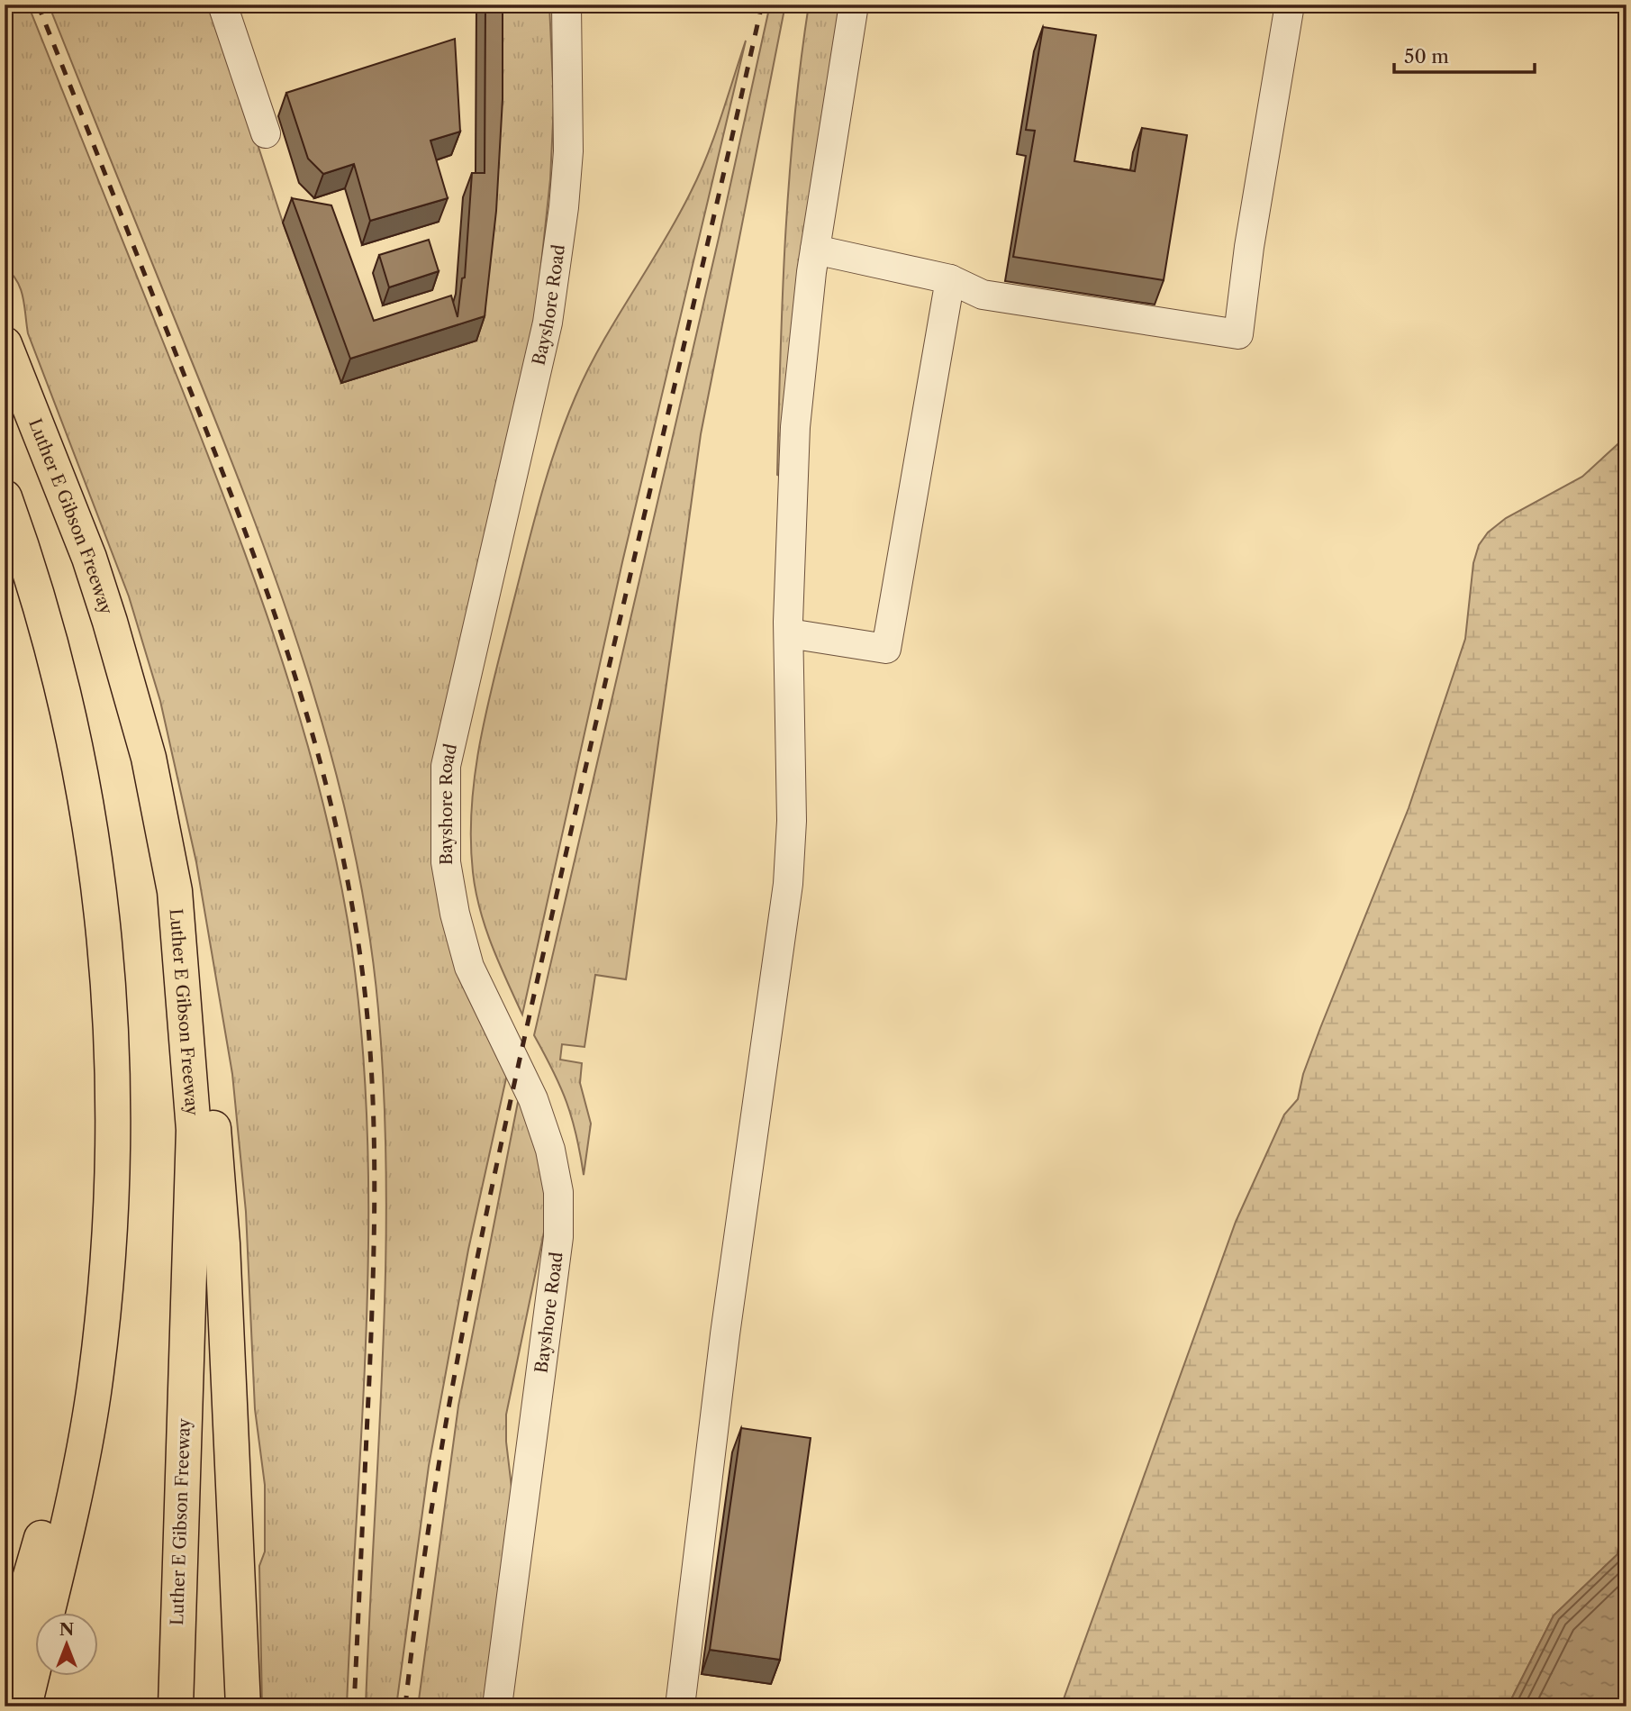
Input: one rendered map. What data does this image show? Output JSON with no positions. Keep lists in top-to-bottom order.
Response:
{
  "streets": {
    "highway": ["Luther E Gibson Freeway"],
    "street": ["Bayshore Road"]
  },
  "scale_bar": "50 m",
  "north": "top"
}
